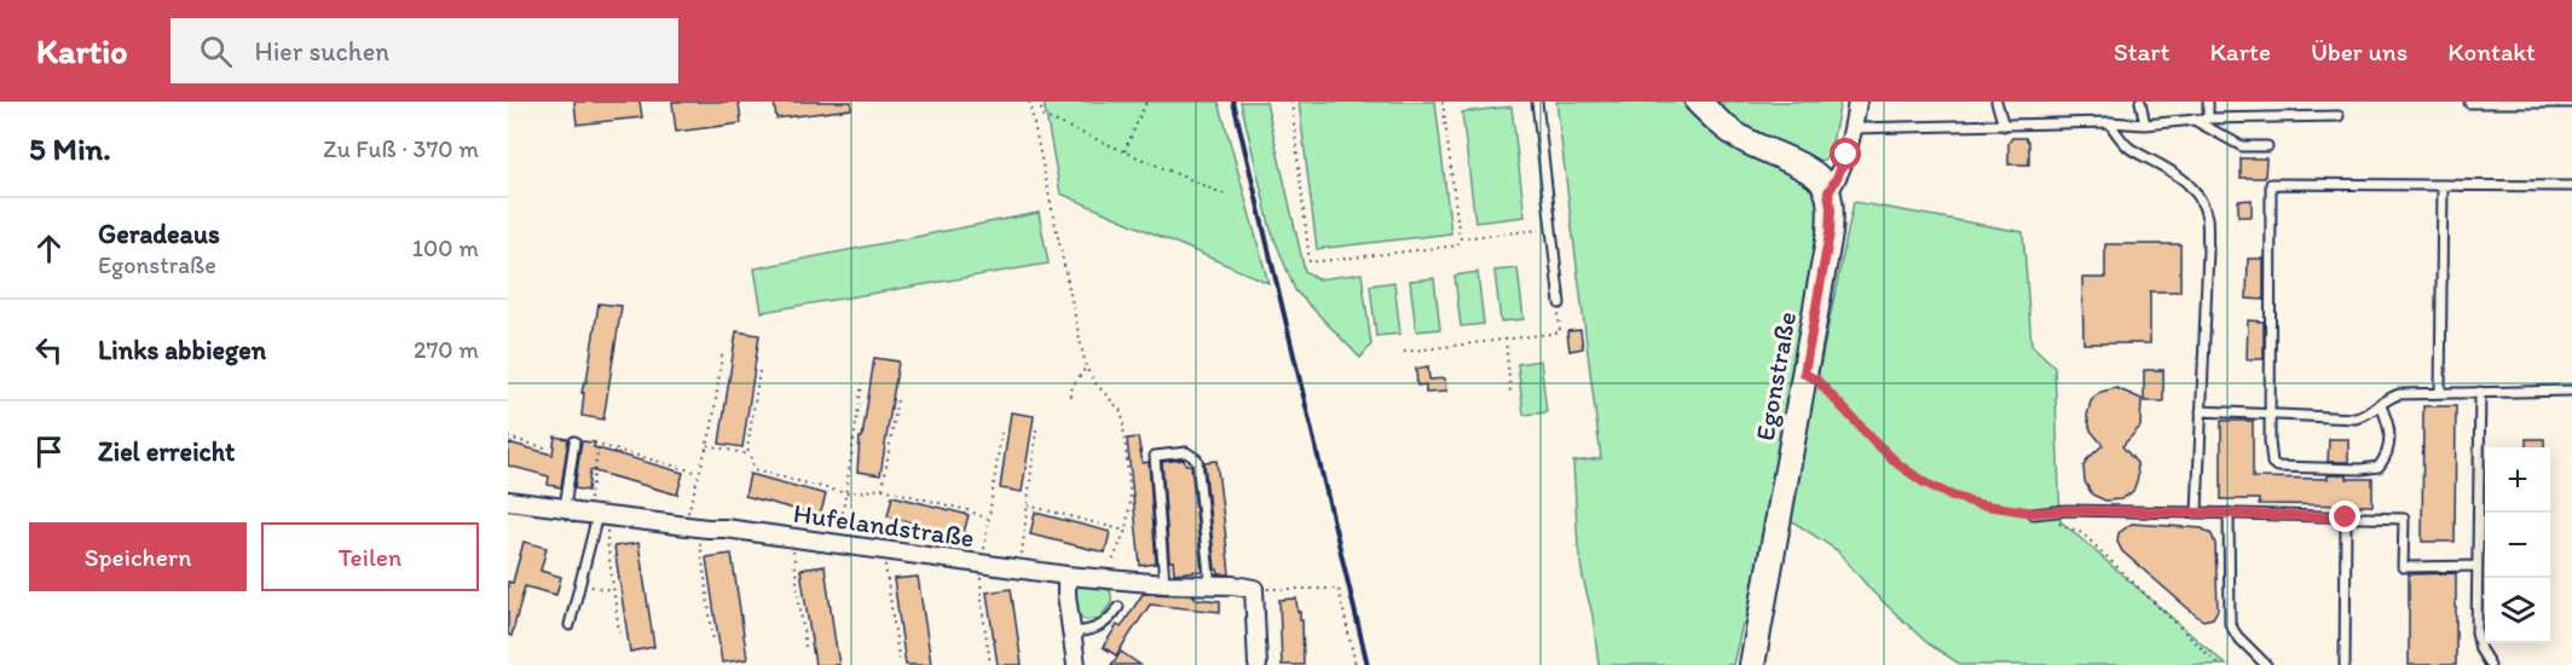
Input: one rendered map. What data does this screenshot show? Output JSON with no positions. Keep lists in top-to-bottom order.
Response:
{
  "streets": {
    "street": ["Egonstraße", "Hufelandstraße"]
  },
  "page": {
    "header": "Kartio",
    "search": "Hier suchen",
    "nav": [
      "Start",
      "Karte",
      "Über uns",
      "Kontakt"
    ],
    "heading": ["5 Min.", "Zu Fuß · 370 m"],
    "list": [
      ["Geradeaus", "Egonstraße", "100 m"],
      ["Links abbiegen", "270 m"],
      "Ziel erreicht"
    ],
    "map_buttons": ["+", "−"],
    "buttons": ["Speichern", "Teilen"]
  }
}
